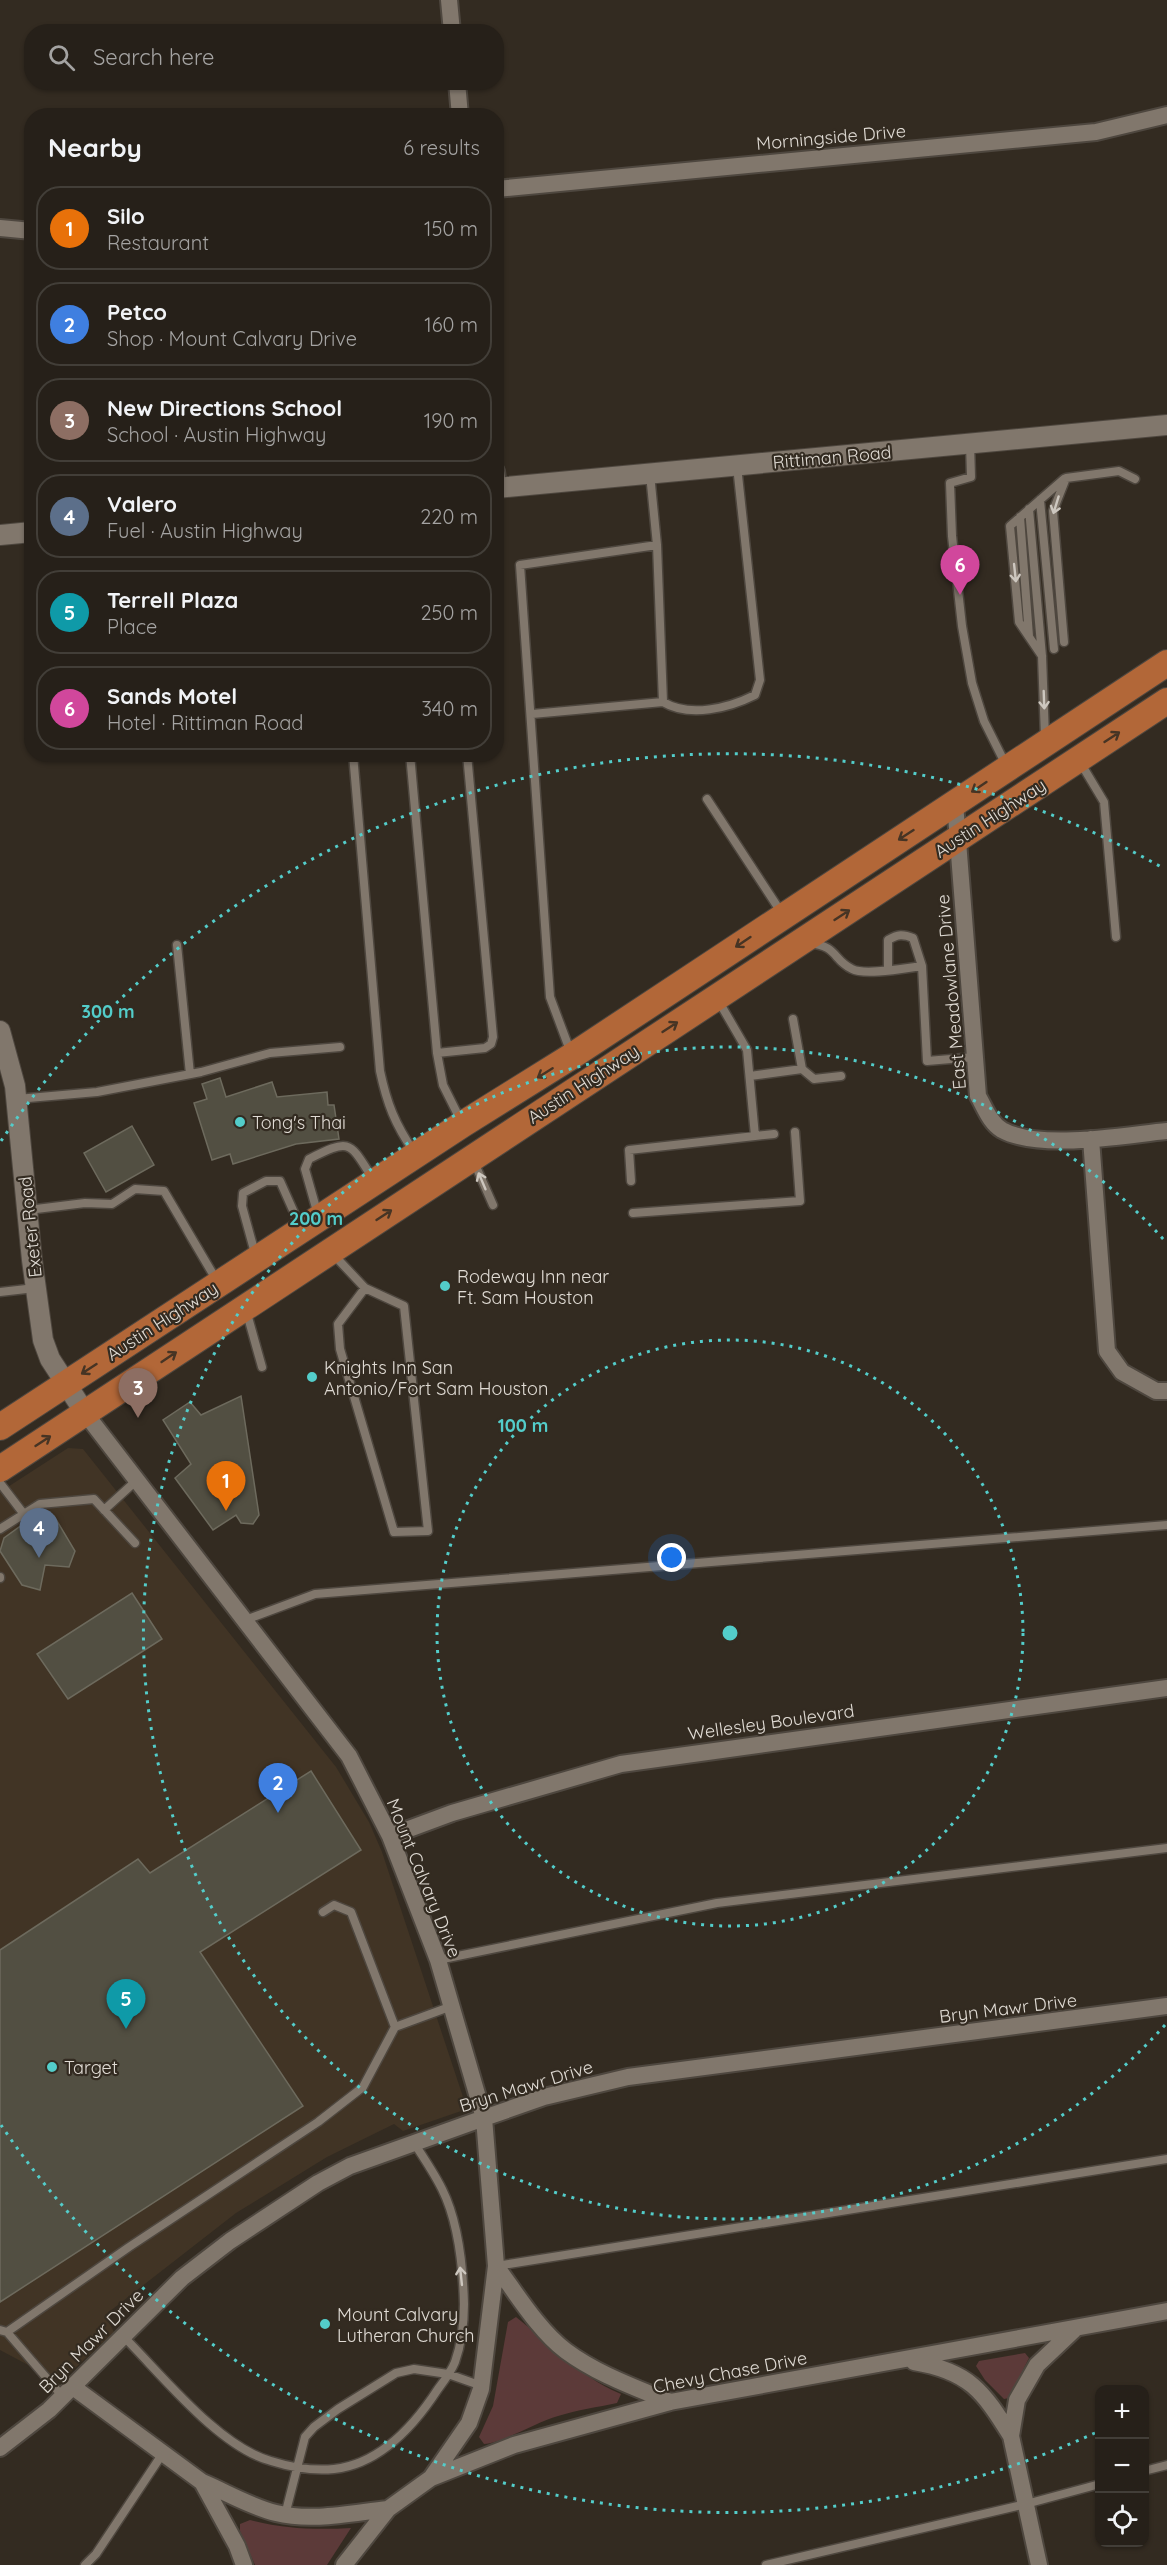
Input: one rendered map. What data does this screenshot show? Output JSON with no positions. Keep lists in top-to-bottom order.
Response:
{
  "streets": {
    "main road": ["Austin Highway"],
    "street": [
      "Morningside Drive",
      "Rittiman Road",
      "East Meadowlane Drive",
      "Exeter Road",
      "Wellesley Boulevard",
      "Mount Calvary Drive",
      "Bryn Mawr Drive",
      "Chevy Chase Drive"
    ]
  },
  "crossings": [
    ["Austin Highway", "East Meadowlane Drive"],
    ["Austin Highway", "Exeter Road"],
    ["Austin Highway", "Mount Calvary Drive"],
    ["Exeter Road", "Mount Calvary Drive"],
    ["Wellesley Boulevard", "Mount Calvary Drive"],
    ["Mount Calvary Drive", "Bryn Mawr Drive"],
    ["Mount Calvary Drive", "Chevy Chase Drive"]
  ],
  "places": [
    "Tong's Thai",
    "Rodeway Inn near Ft. Sam Houston",
    "Knights Inn San Antonio/Fort Sam Houston",
    "Target",
    "Mount Calvary Lutheran Church"
  ],
  "page": {
    "search": "Search here",
    "heading": ["Nearby", "6 results"],
    "list": [
      {
        "mark": "1",
        "name": "Silo",
        "note": "Restaurant",
        "value": "150 m"
      },
      {
        "mark": "2",
        "name": "Petco",
        "note": "Shop · Mount Calvary Drive",
        "value": "160 m"
      },
      {
        "mark": "3",
        "name": "New Directions School",
        "note": "School · Austin Highway",
        "value": "190 m"
      },
      {
        "mark": "4",
        "name": "Valero",
        "note": "Fuel · Austin Highway",
        "value": "220 m"
      },
      {
        "mark": "5",
        "name": "Terrell Plaza",
        "note": "Place",
        "value": "250 m"
      },
      {
        "mark": "6",
        "name": "Sands Motel",
        "note": "Hotel · Rittiman Road",
        "value": "340 m"
      }
    ],
    "pins": [
      "6",
      "3",
      "1",
      "4",
      "2",
      "5"
    ],
    "map_buttons": ["+", "−"]
  },
  "rings": ["300 m", "200 m", "100 m"]
}
